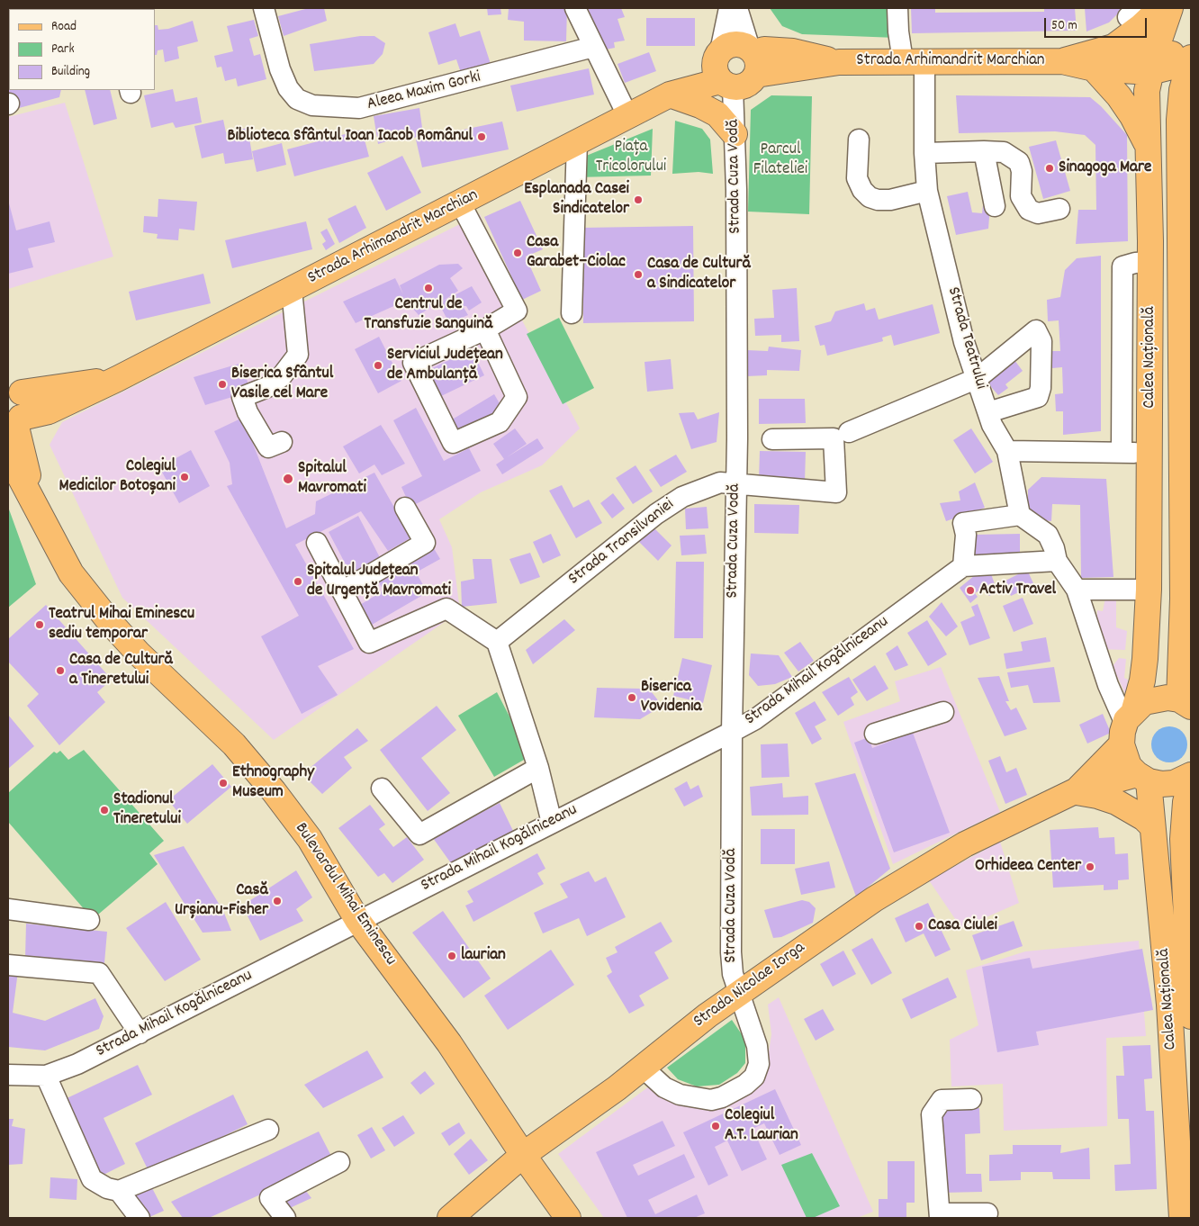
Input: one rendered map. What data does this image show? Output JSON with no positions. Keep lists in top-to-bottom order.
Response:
{
  "streets": {
    "main road": [
      "Strada Arhimandrit Marchian",
      "Calea Națională",
      "Bulevardul Mihai Eminescu",
      "Strada Nicolae Iorga"
    ],
    "street": [
      "Aleea Maxim Gorki",
      "Strada Cuza Vodă",
      "Strada Teatrului",
      "Strada Transilvaniei",
      "Strada Mihail Kogălniceanu"
    ]
  },
  "crossings": [
    ["Strada Arhimandrit Marchian", "Strada Cuza Vodă"],
    ["Strada Arhimandrit Marchian", "Strada Teatrului"],
    ["Strada Arhimandrit Marchian", "Calea Națională"],
    ["Strada Arhimandrit Marchian", "Bulevardul Mihai Eminescu"],
    ["Strada Cuza Vodă", "Strada Transilvaniei"],
    ["Strada Cuza Vodă", "Strada Mihail Kogălniceanu"],
    ["Strada Cuza Vodă", "Strada Nicolae Iorga"],
    ["Calea Națională", "Strada Nicolae Iorga"],
    ["Strada Mihail Kogălniceanu", "Bulevardul Mihai Eminescu"],
    ["Bulevardul Mihai Eminescu", "Strada Nicolae Iorga"]
  ],
  "parks": ["Piața Tricolorului", "Parcul Filateliei"],
  "places": [
    "Biblioteca Sfântul Ioan Iacob Românul",
    "Sinagoga Mare",
    "Esplanada Casei Sindicatelor",
    "Casa Garabet–Ciolac",
    "Casa de Cultură a Sindicatelor",
    "Centrul de Transfuzie Sanguină",
    "Serviciul Județean de Ambulanță",
    "Biserica Sfântul Vasile cel Mare",
    "Colegiul Medicilor Botoșani",
    "Spitalul Mavromati",
    "Spitalul Județean de Urgență Mavromati",
    "Activ Travel",
    "Teatrul Mihai Eminescu sediu temporar",
    "Casa de Cultură a Tineretului",
    "Biserica Vovidenia",
    "Ethnography Museum",
    "Stadionul Tineretului",
    "Orhideea Center",
    "Casă Urșianu-Fisher",
    "Casa Ciulei",
    "laurian",
    "Colegiul A.T. Laurian"
  ],
  "legend": ["Road", "Park", "Building"],
  "scale_bar": "50 m"
}
